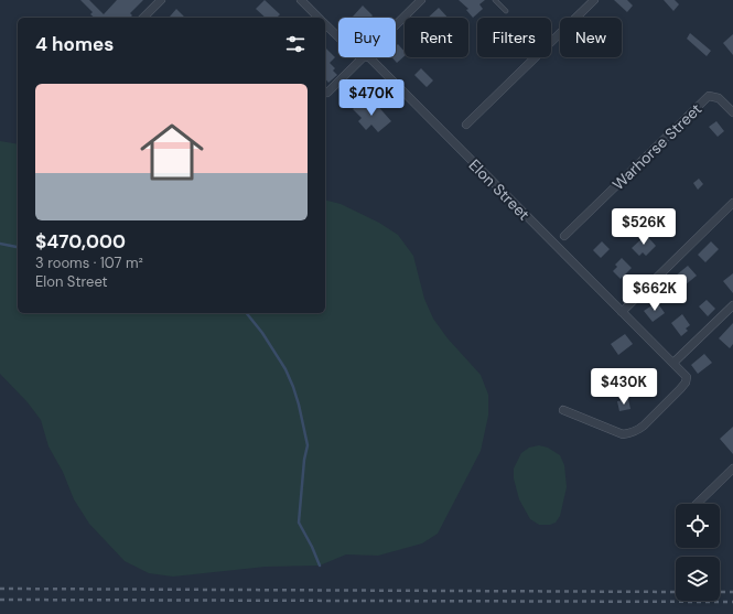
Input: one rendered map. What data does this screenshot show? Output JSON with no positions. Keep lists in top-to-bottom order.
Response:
{
  "streets": {
    "street": ["Warhorse Street", "Elon Street"]
  },
  "page": {
    "chip": [
      "Buy",
      "Rent",
      "Filters",
      "New"
    ],
    "heading": "4 homes",
    "list": [
      {
        "name": "$470,000",
        "note": "3 rooms · 107 m² · Elon Street"
      }
    ],
    "price": [
      "$470K",
      "$526K",
      "$662K",
      "$430K"
    ]
  }
}
